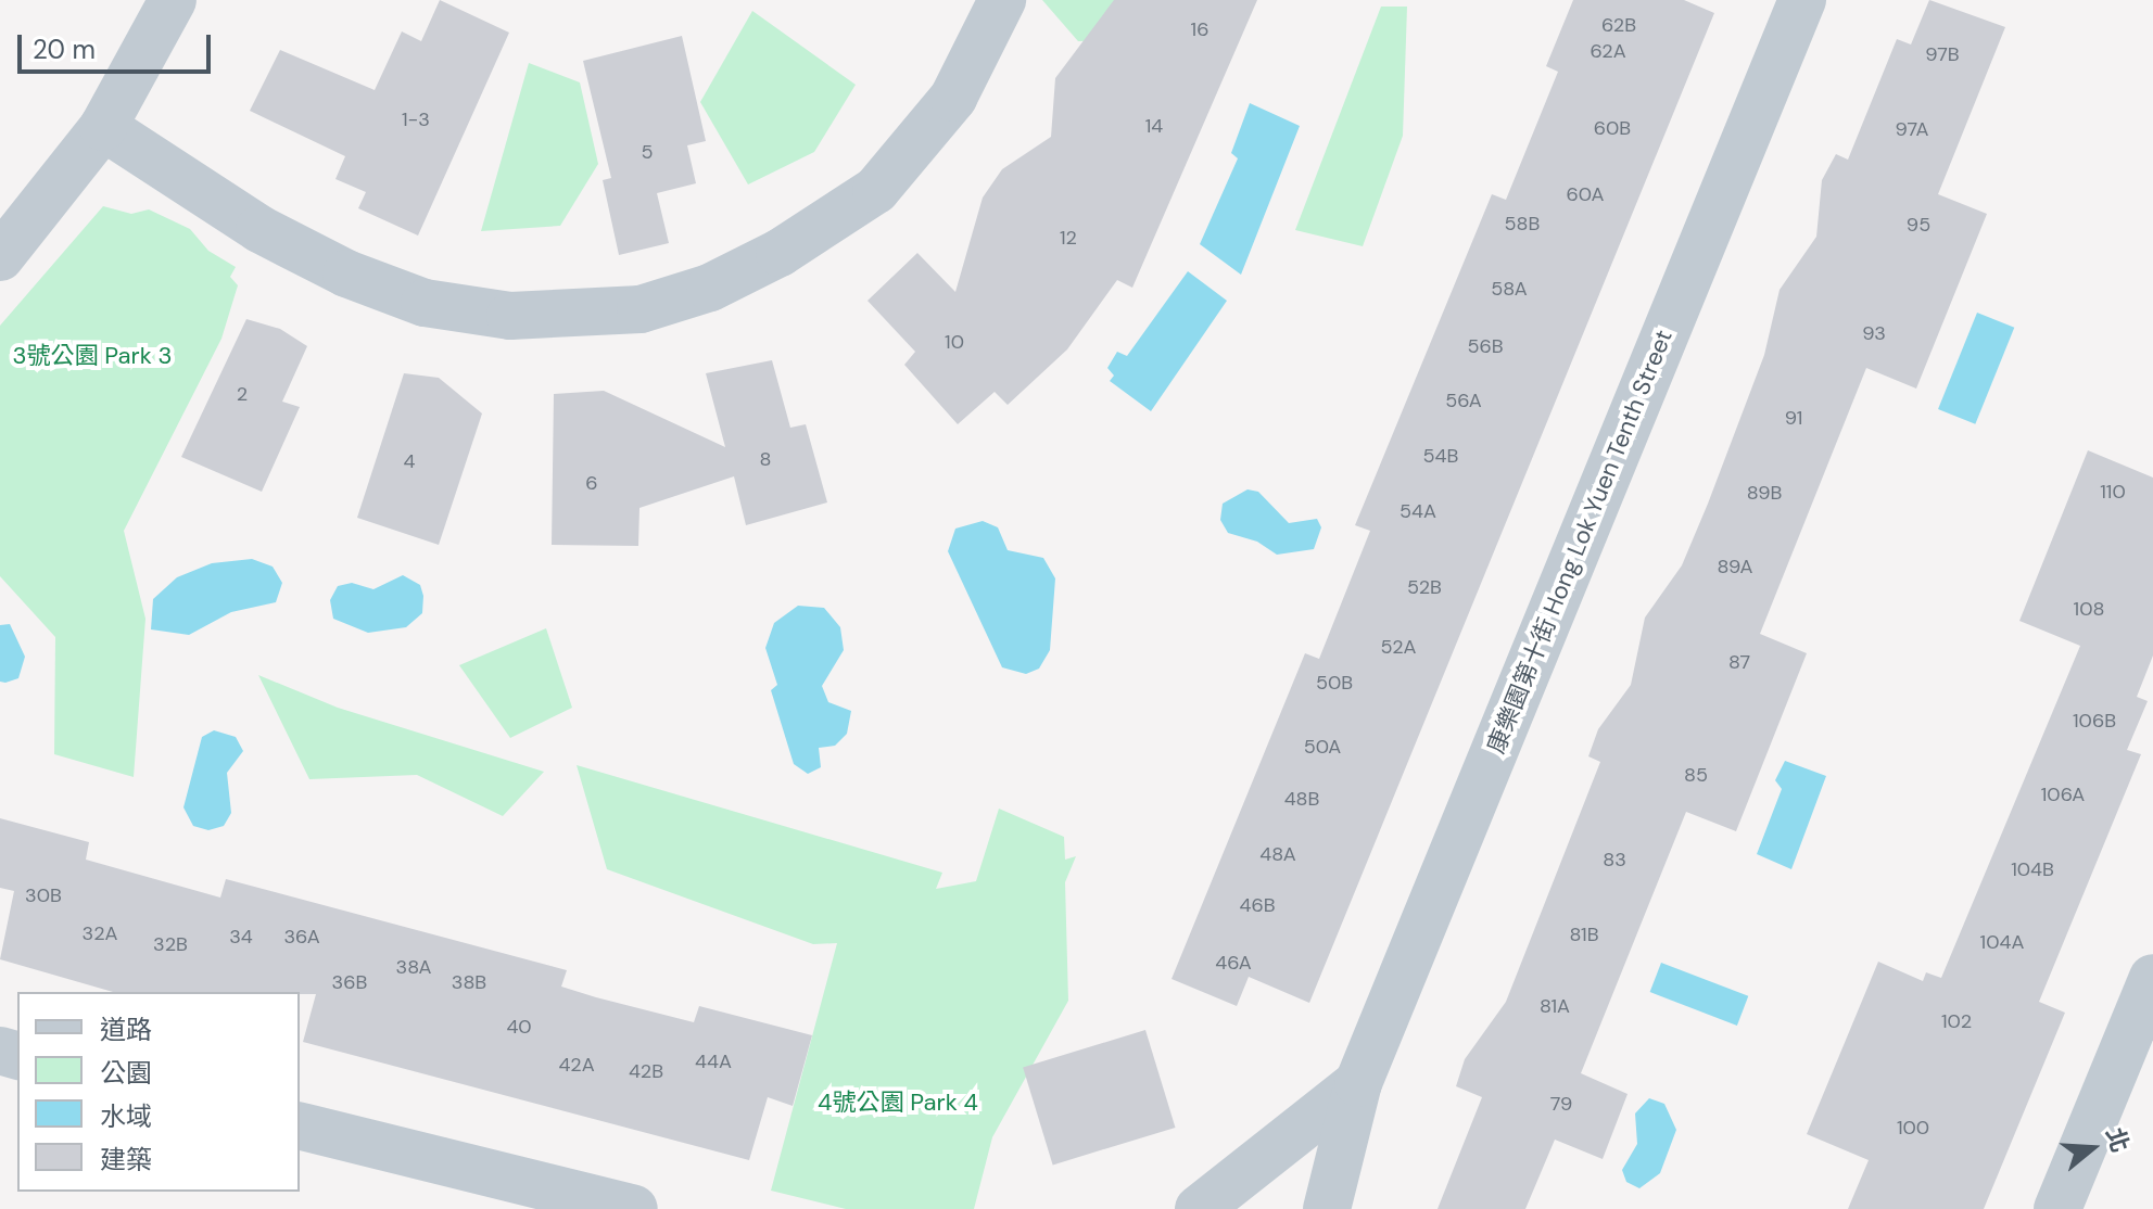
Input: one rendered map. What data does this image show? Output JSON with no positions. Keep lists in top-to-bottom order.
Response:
{
  "streets": {
    "street": ["康樂園第十街 Hong Lok Yuen Tenth Street"]
  },
  "parks": ["3號公園 Park 3", "4號公園 Park 4"],
  "house_numbers": [
    "62B",
    "16",
    "62A",
    "97B",
    "1-3",
    "14",
    "60B",
    "97A",
    "5",
    "60A",
    "58B",
    "95",
    "12",
    "58A",
    "93",
    "10",
    "56B",
    "2",
    "56A",
    "91",
    "54B",
    "8",
    "4",
    "6",
    "110",
    "89B",
    "54A",
    "89A",
    "52B",
    "108",
    "52A",
    "87",
    "50B",
    "106B",
    "50A",
    "85",
    "106A",
    "48B",
    "48A",
    "83",
    "104B",
    "30B",
    "46B",
    "32A",
    "81B",
    "34",
    "36A",
    "104A",
    "32B",
    "46A",
    "38A",
    "36B",
    "38B",
    "81A",
    "102",
    "40",
    "44A",
    "42A",
    "42B",
    "79",
    "100"
  ],
  "legend": [
    "道路",
    "公園",
    "水域",
    "建築"
  ],
  "scale_bar": "20 m",
  "north": "right"
}
